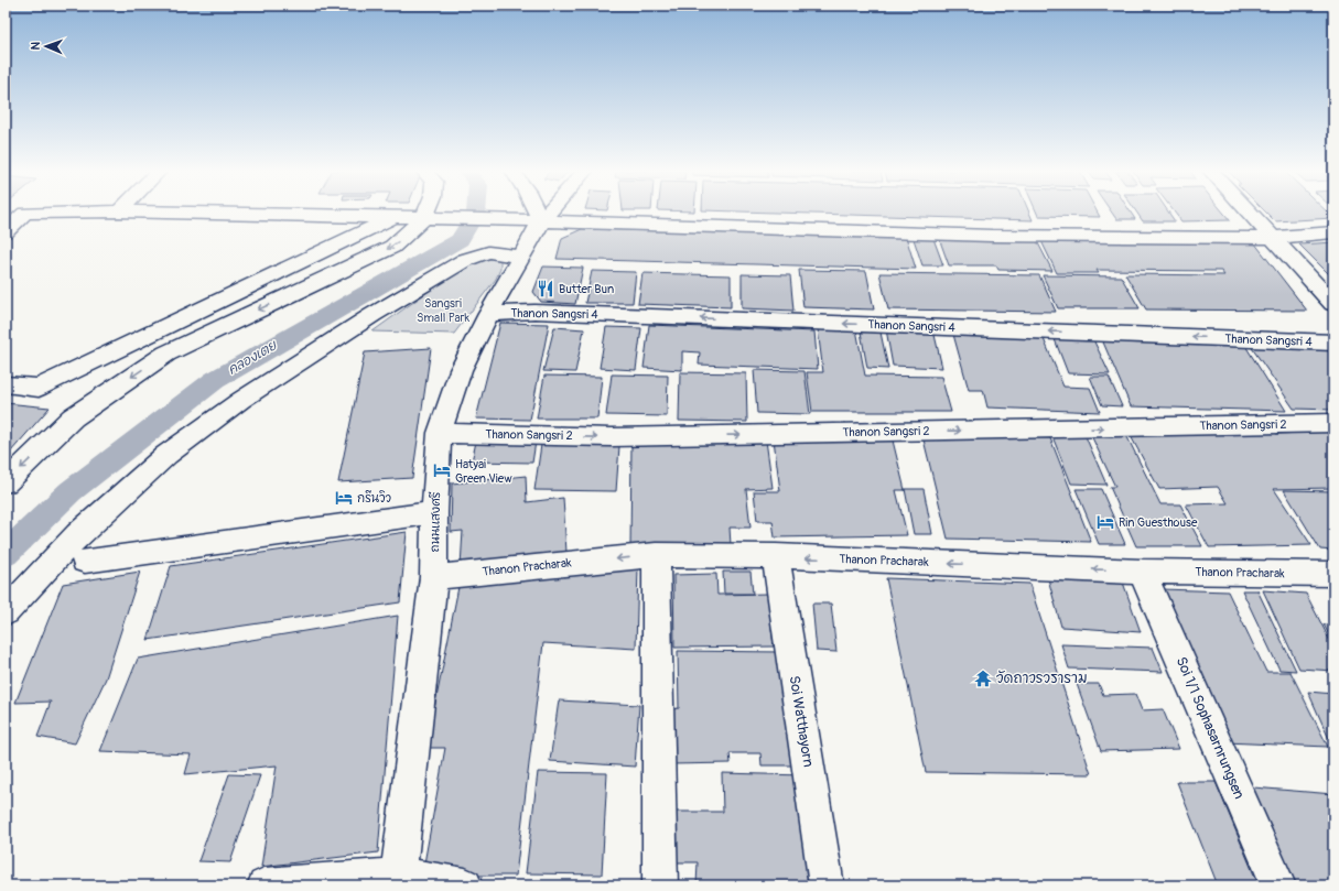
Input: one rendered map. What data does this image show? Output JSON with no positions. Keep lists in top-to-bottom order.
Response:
{
  "streets": {
    "street": [
      "Thanon Sangsri 4",
      "Thanon Sangsri 2",
      "ถนนเเสงศรี",
      "Thanon Pracharak",
      "Soi Watthayorn",
      "Soi 1/1 Sophasarnrungsen"
    ]
  },
  "crossings": [
    ["Thanon Sangsri 4", "ถนนเเสงศรี"],
    ["Thanon Sangsri 2", "ถนนเเสงศรี"],
    ["ถนนเเสงศรี", "Thanon Pracharak"],
    ["Thanon Pracharak", "Soi Watthayorn"],
    ["Thanon Pracharak", "Soi 1/1 Sophasarnrungsen"]
  ],
  "one_way": ["Thanon Pracharak"],
  "water": ["คลองเตย"],
  "parks": ["Sangsri Small Park"],
  "places": {
    "restaurant": ["Butter Bun"],
    "hotel": ["Hatyai Green View", "กรีนวิว", "Rin Guesthouse"],
    "temple": ["วัดถาวรวราราม"]
  },
  "north": "left"
}
